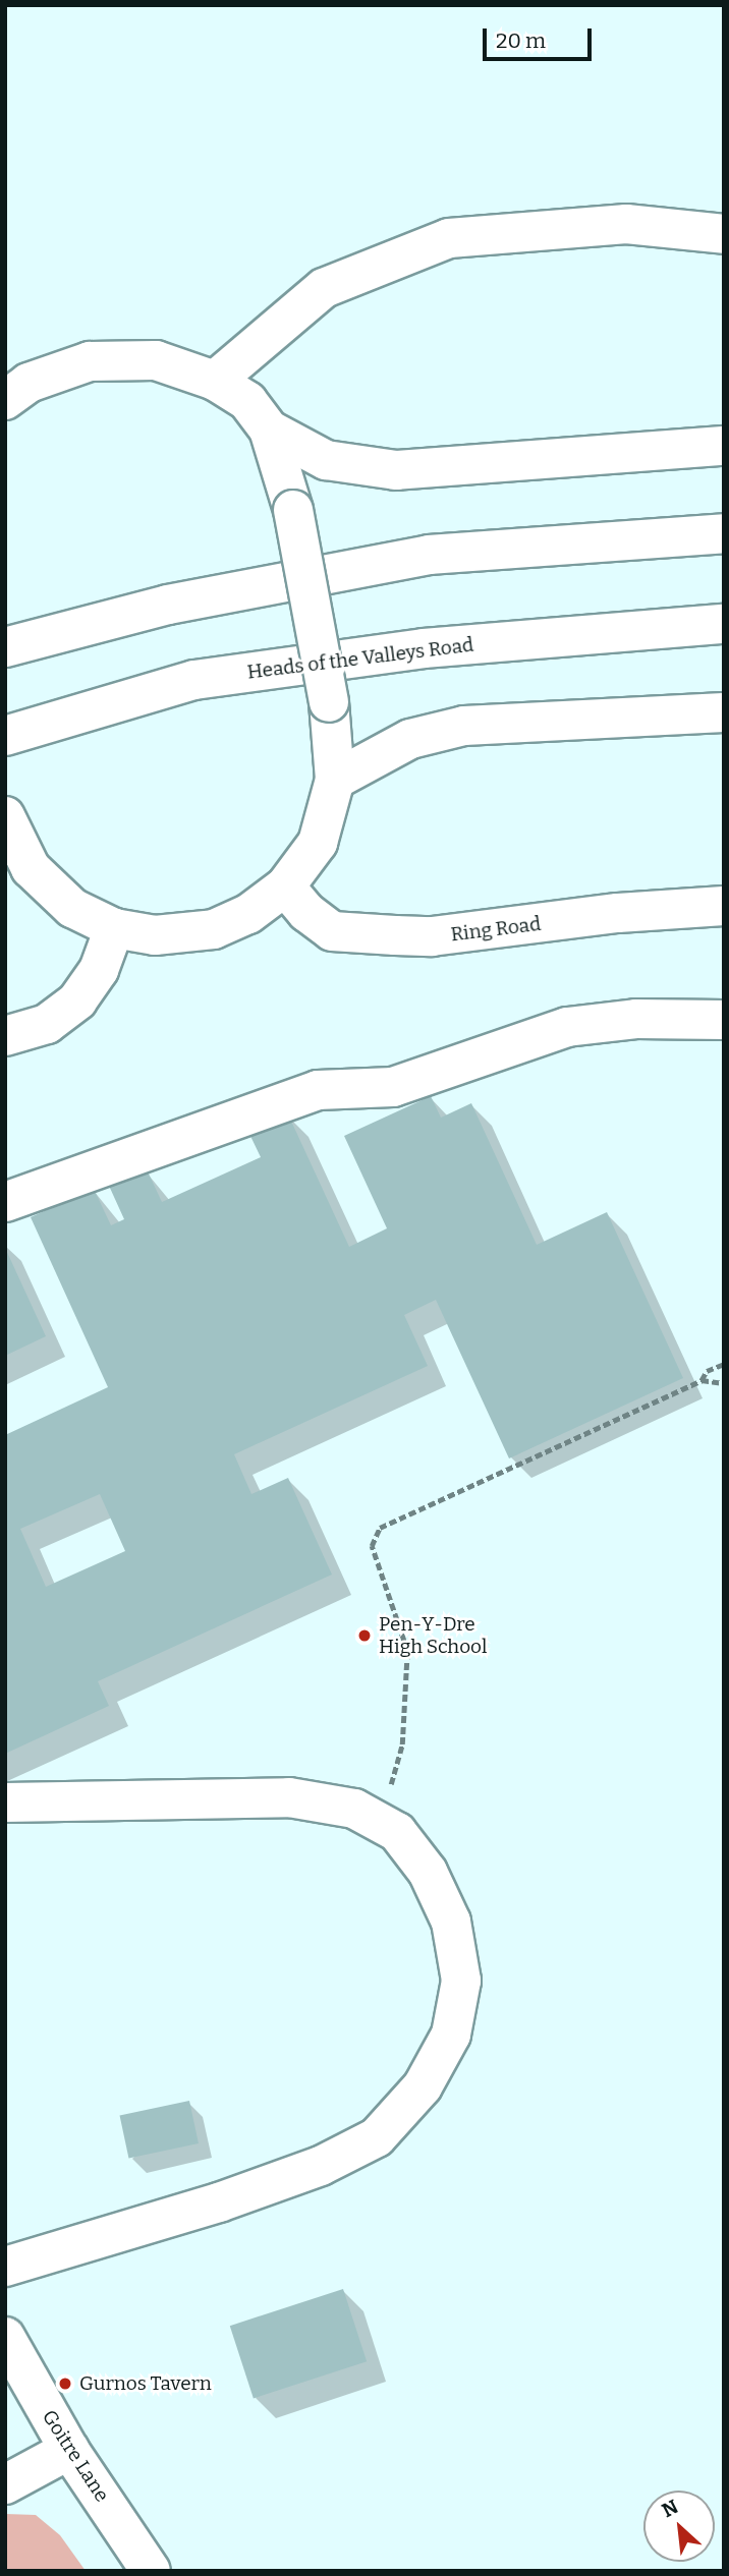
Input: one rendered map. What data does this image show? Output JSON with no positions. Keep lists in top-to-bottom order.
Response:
{
  "streets": {
    "main road": ["Heads of the Valleys Road", "Ring Road", "Goitre Lane"]
  },
  "places": ["Pen-Y-Dre High School", "Gurnos Tavern"],
  "scale_bar": "20 m",
  "north": "top left"
}
